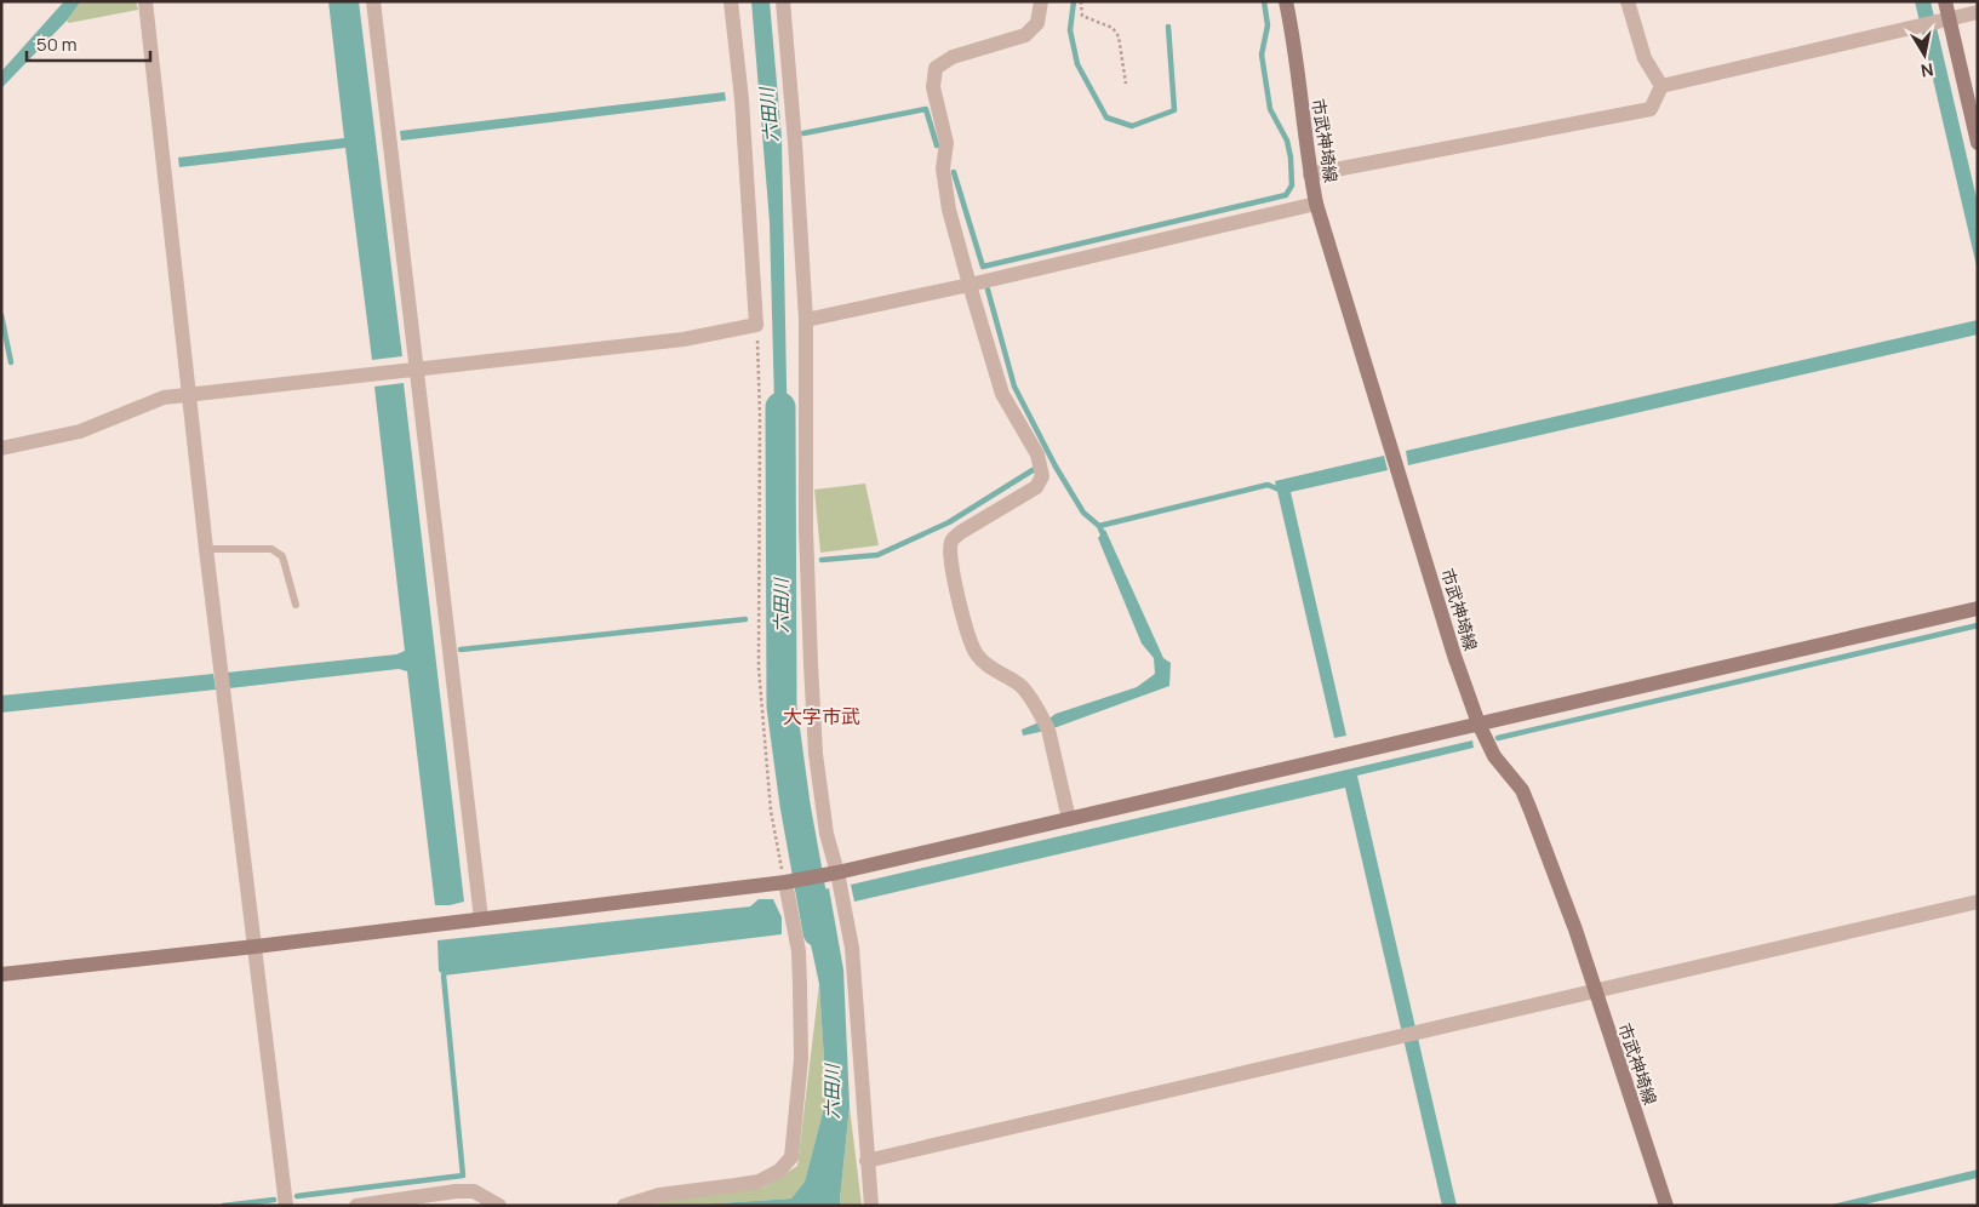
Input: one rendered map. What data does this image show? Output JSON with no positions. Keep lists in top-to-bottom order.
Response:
{
  "streets": {
    "street": ["市武神埼線"]
  },
  "districts": ["大字市武"],
  "water": ["六田川"],
  "scale_bar": "50 m",
  "north": "bottom"
}
